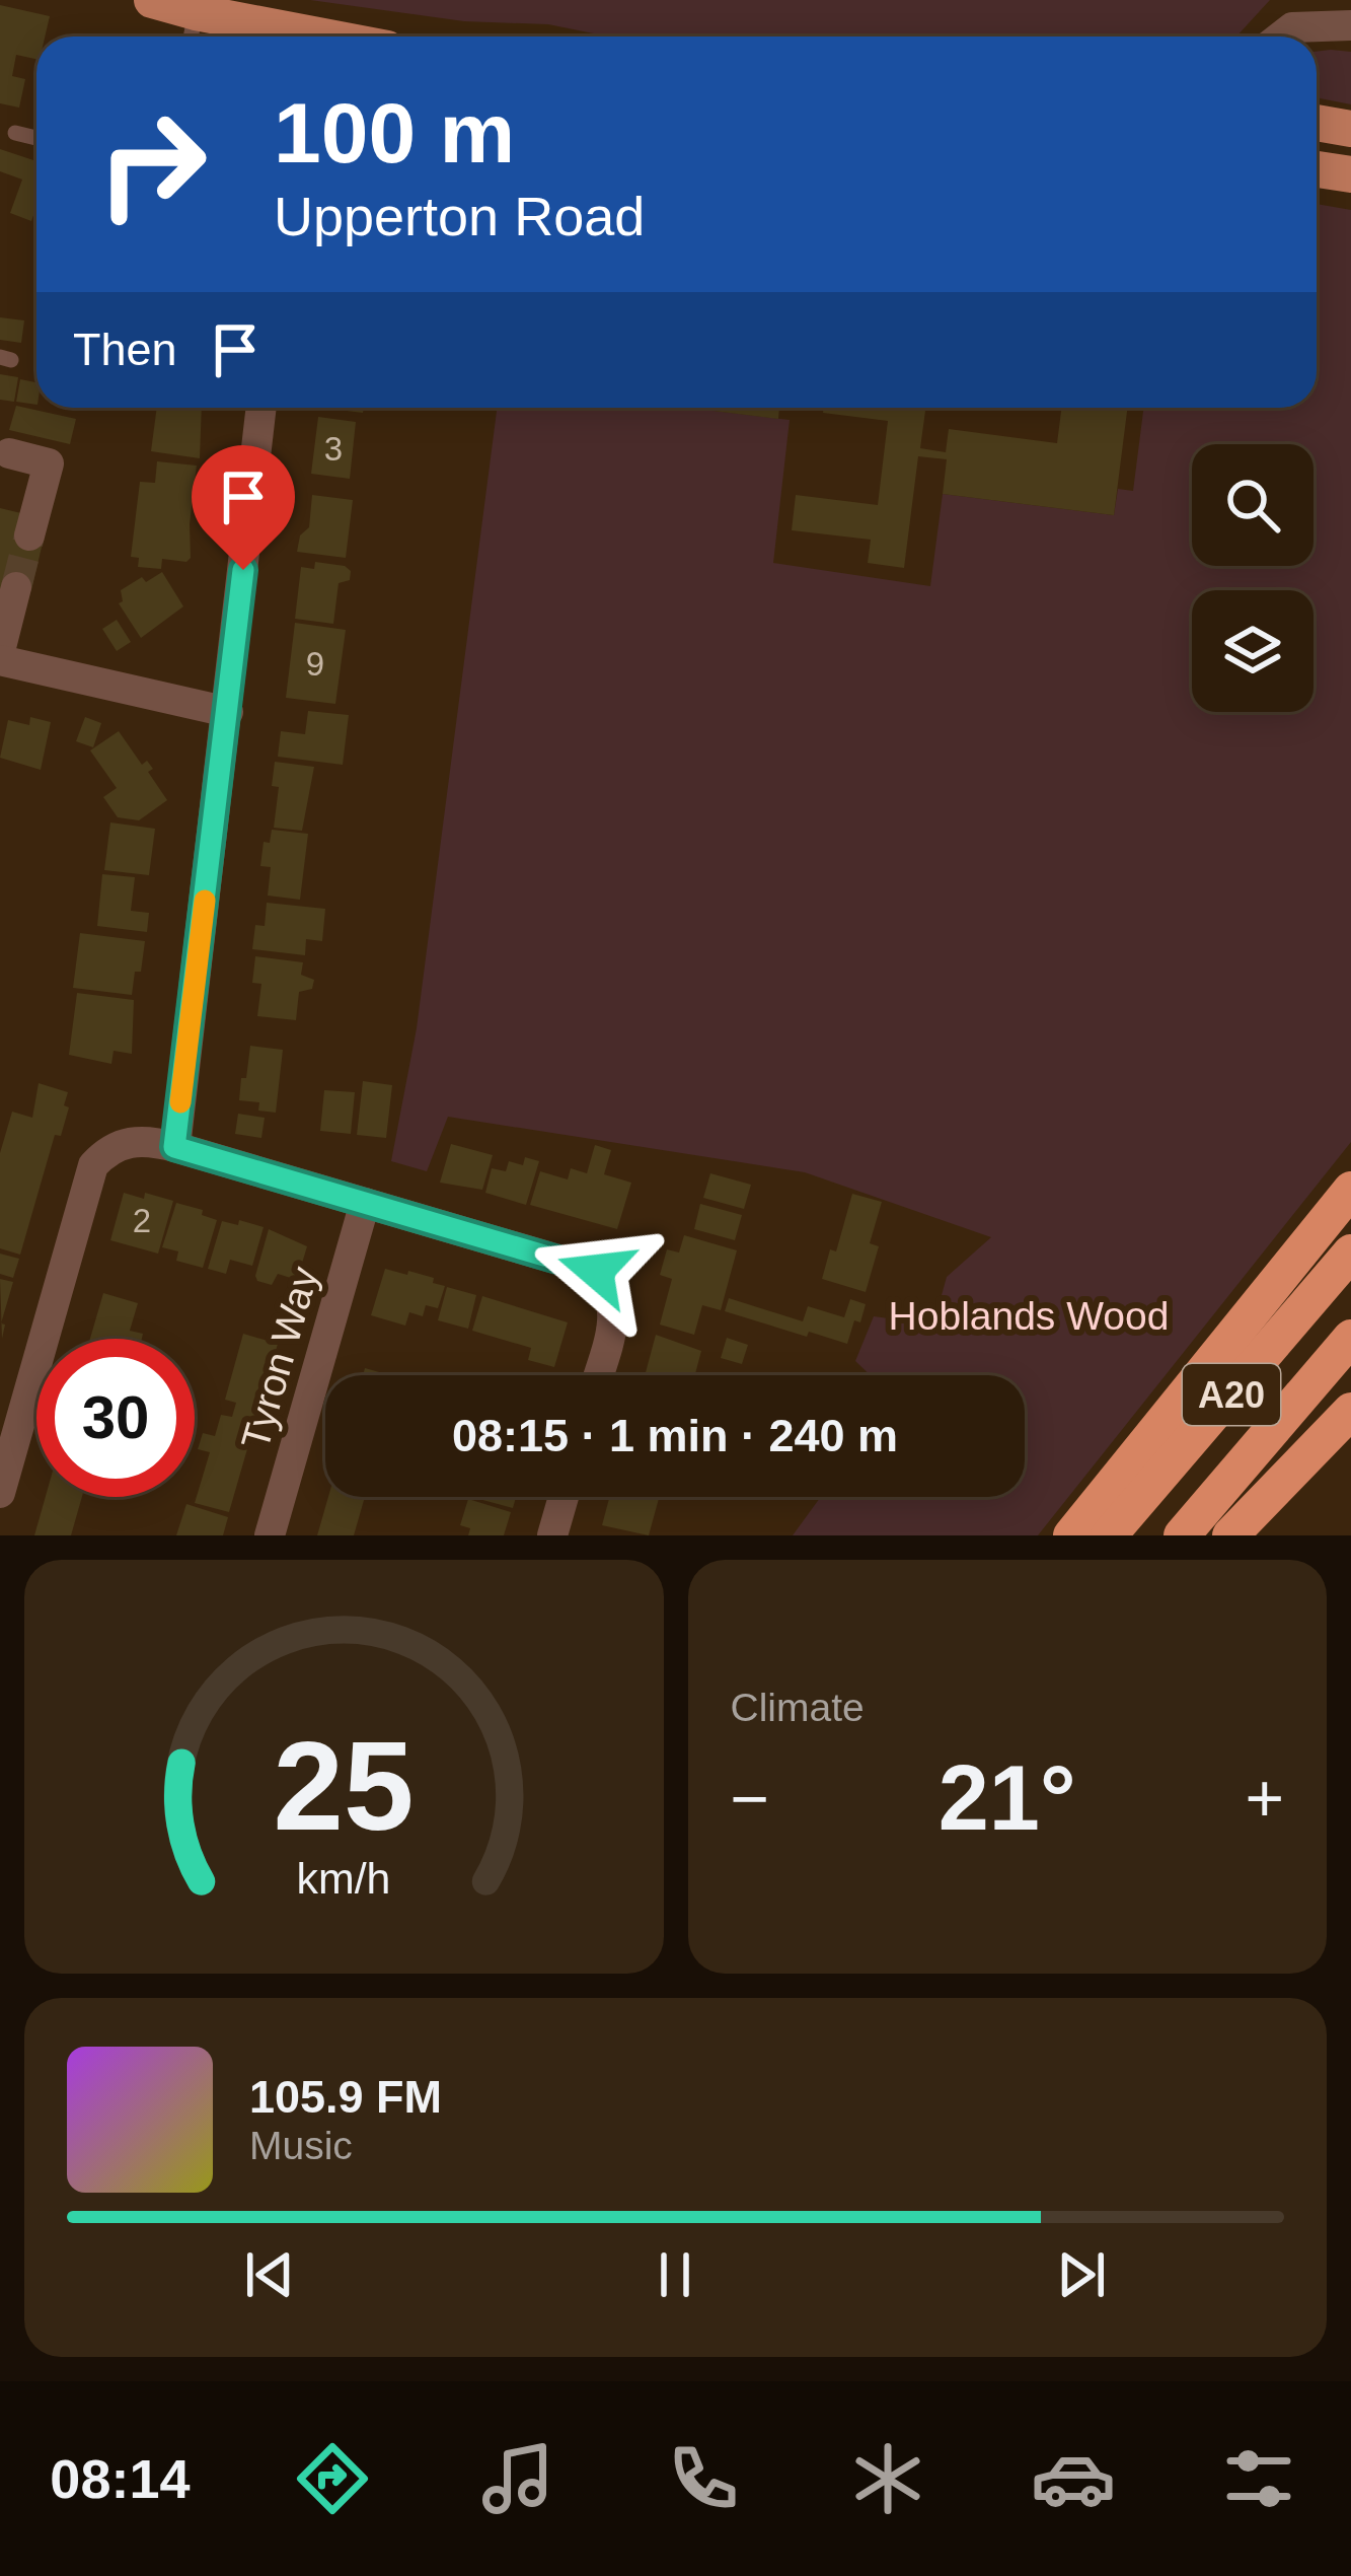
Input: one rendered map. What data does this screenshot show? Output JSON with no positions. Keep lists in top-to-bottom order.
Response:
{
  "streets": {
    "highway": ["A20"],
    "street": ["Tyron Way"]
  },
  "parks": ["Hoblands Wood"],
  "house_numbers": ["3", "9", "2"],
  "page": {
    "turn": ["100 m", "Upperton Road"],
    "then": "Then",
    "limit": "30",
    "trip": "08:15 · 1 min · 240 m",
    "tile": "Climate",
    "heat": ["−", "21°", "+"],
    "song": ["105.9 FM", "Music"],
    "tabs": "08:14",
    "gauge": ["25", "km/h"]
  }
}
